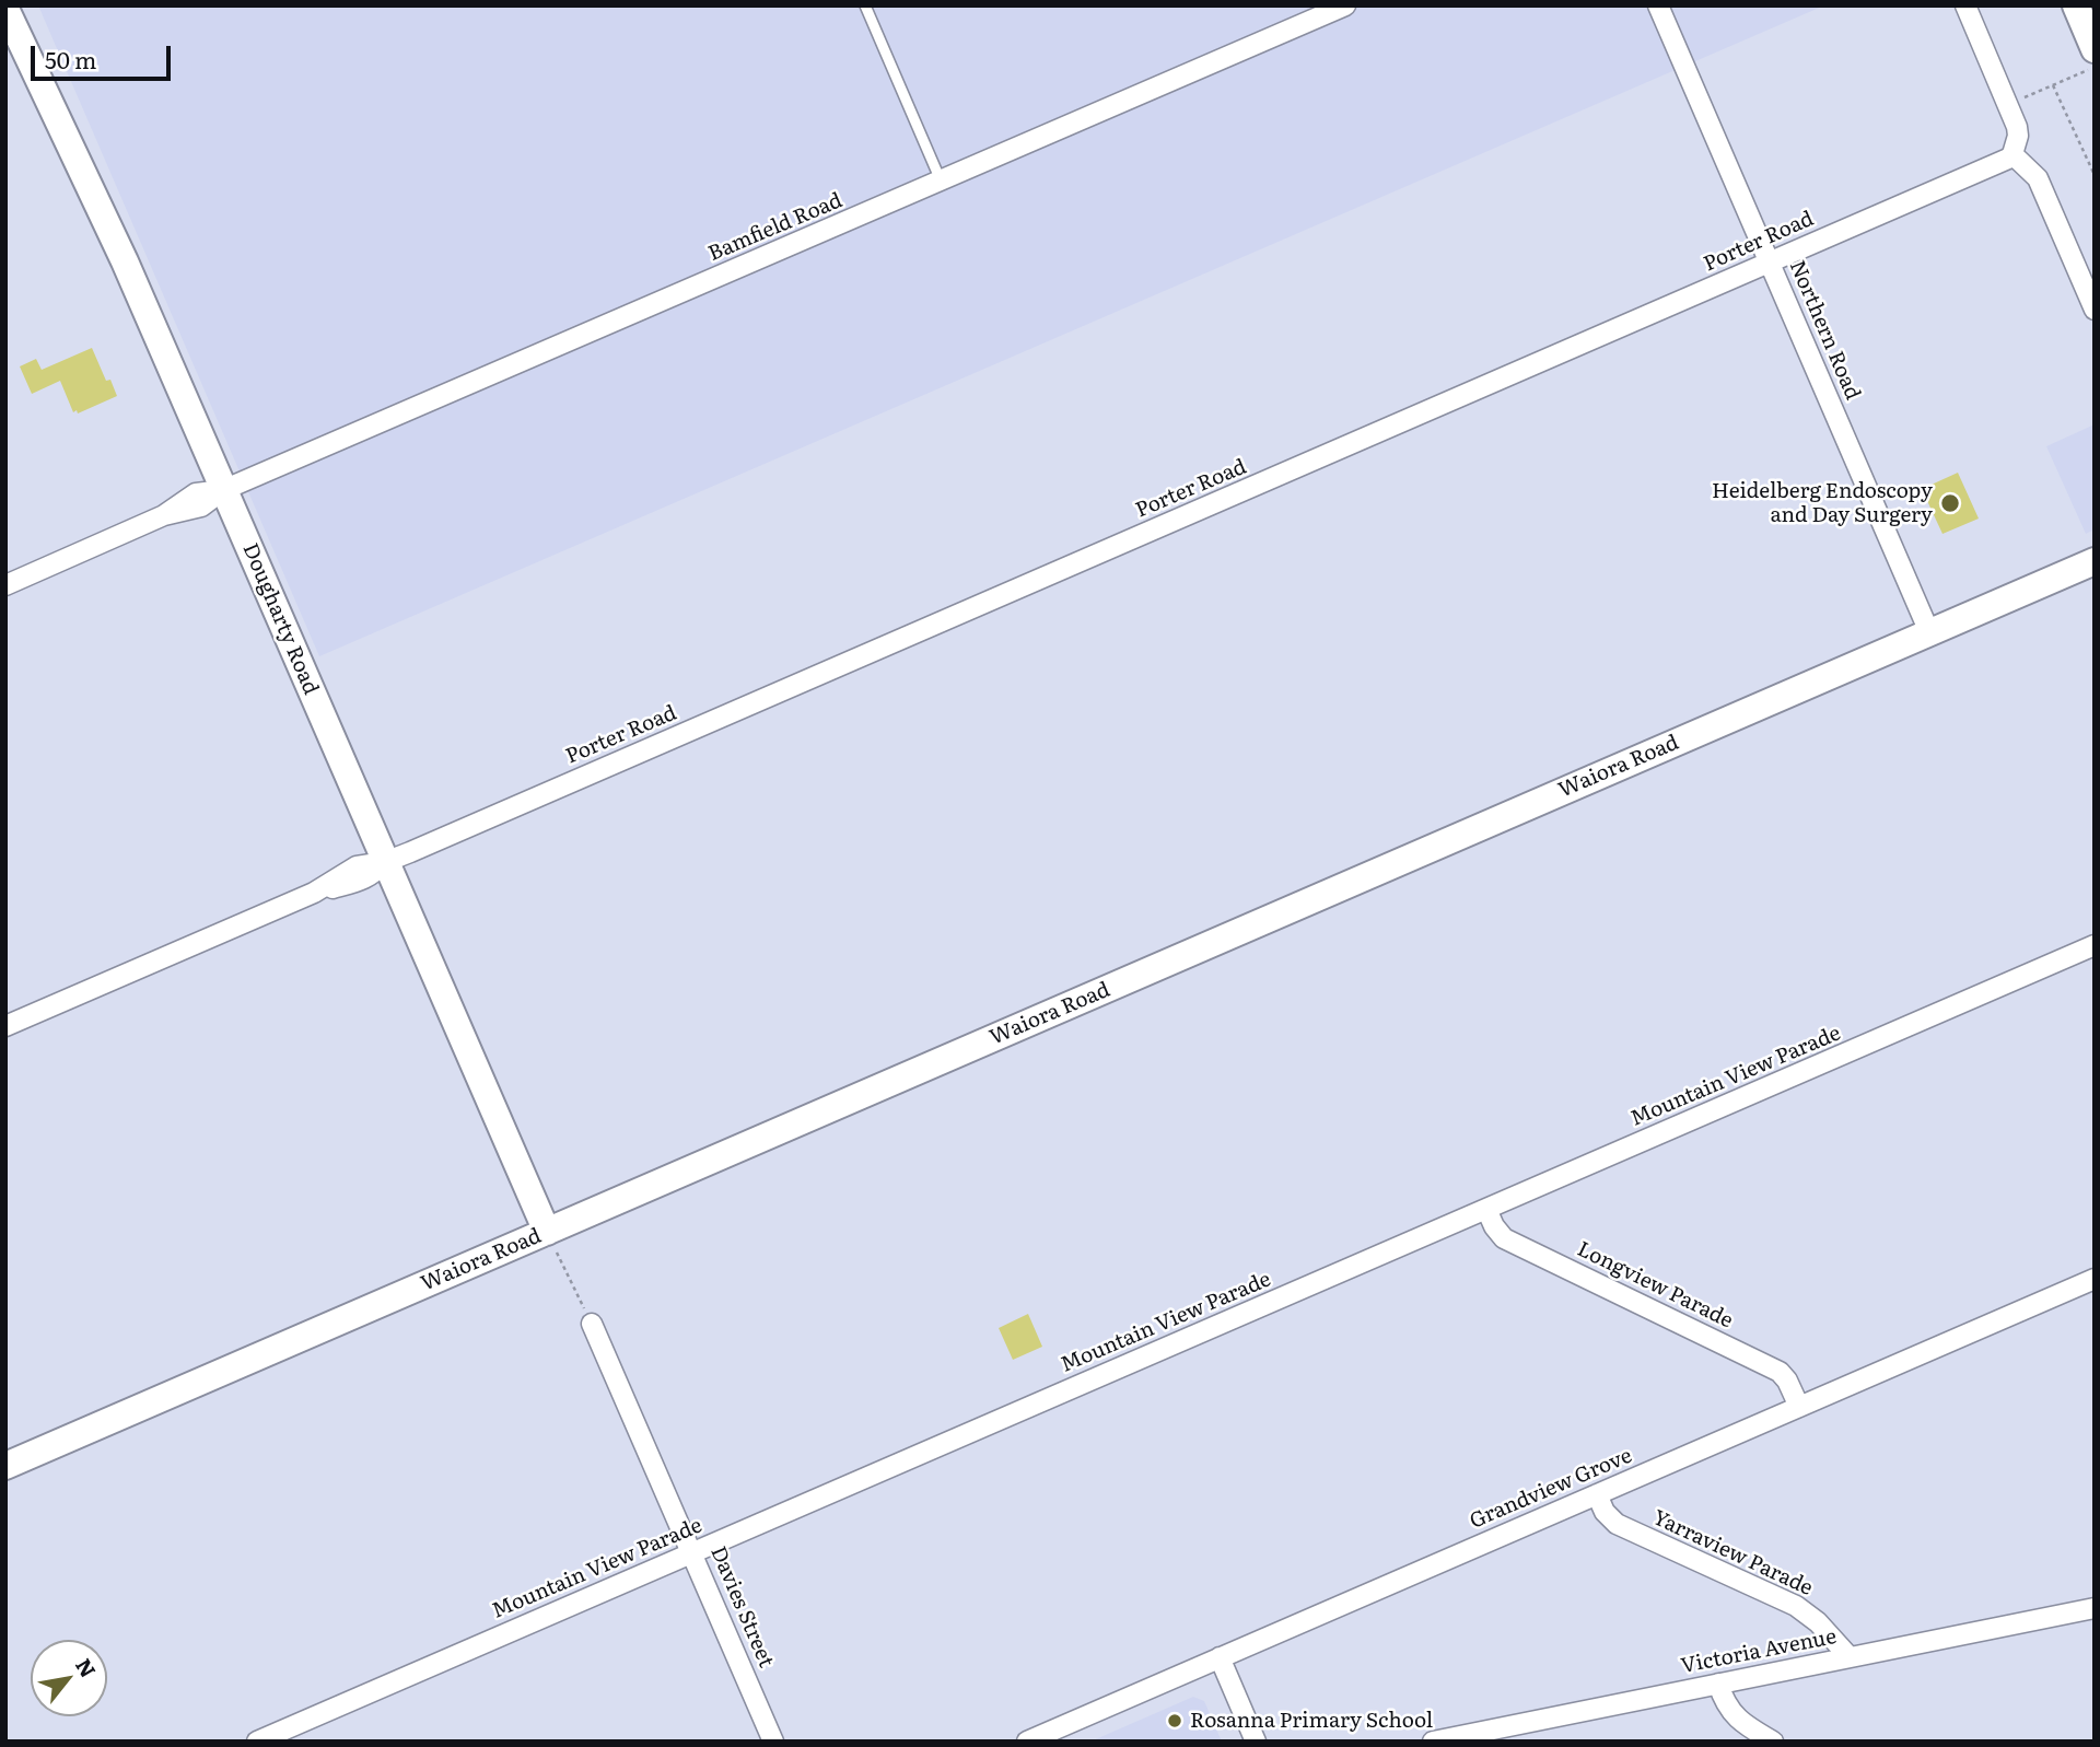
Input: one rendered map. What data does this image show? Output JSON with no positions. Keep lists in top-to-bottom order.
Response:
{
  "streets": {
    "main road": ["Dougharty Road", "Waiora Road"],
    "street": [
      "Bamfield Road",
      "Porter Road",
      "Northern Road",
      "Mountain View Parade",
      "Longview Parade",
      "Grandview Grove",
      "Yarraview Parade",
      "Davies Street",
      "Victoria Avenue"
    ]
  },
  "crossings": [
    ["Bamfield Road", "Dougharty Road"],
    ["Porter Road", "Northern Road"],
    ["Porter Road", "Dougharty Road"],
    ["Northern Road", "Waiora Road"],
    ["Dougharty Road", "Waiora Road"],
    ["Mountain View Parade", "Longview Parade"],
    ["Mountain View Parade", "Davies Street"],
    ["Longview Parade", "Grandview Grove"],
    ["Grandview Grove", "Yarraview Parade"],
    ["Yarraview Parade", "Victoria Avenue"]
  ],
  "places": ["Heidelberg Endoscopy and Day Surgery", "Rosanna Primary School"],
  "scale_bar": "50 m",
  "north": "top right"
}
